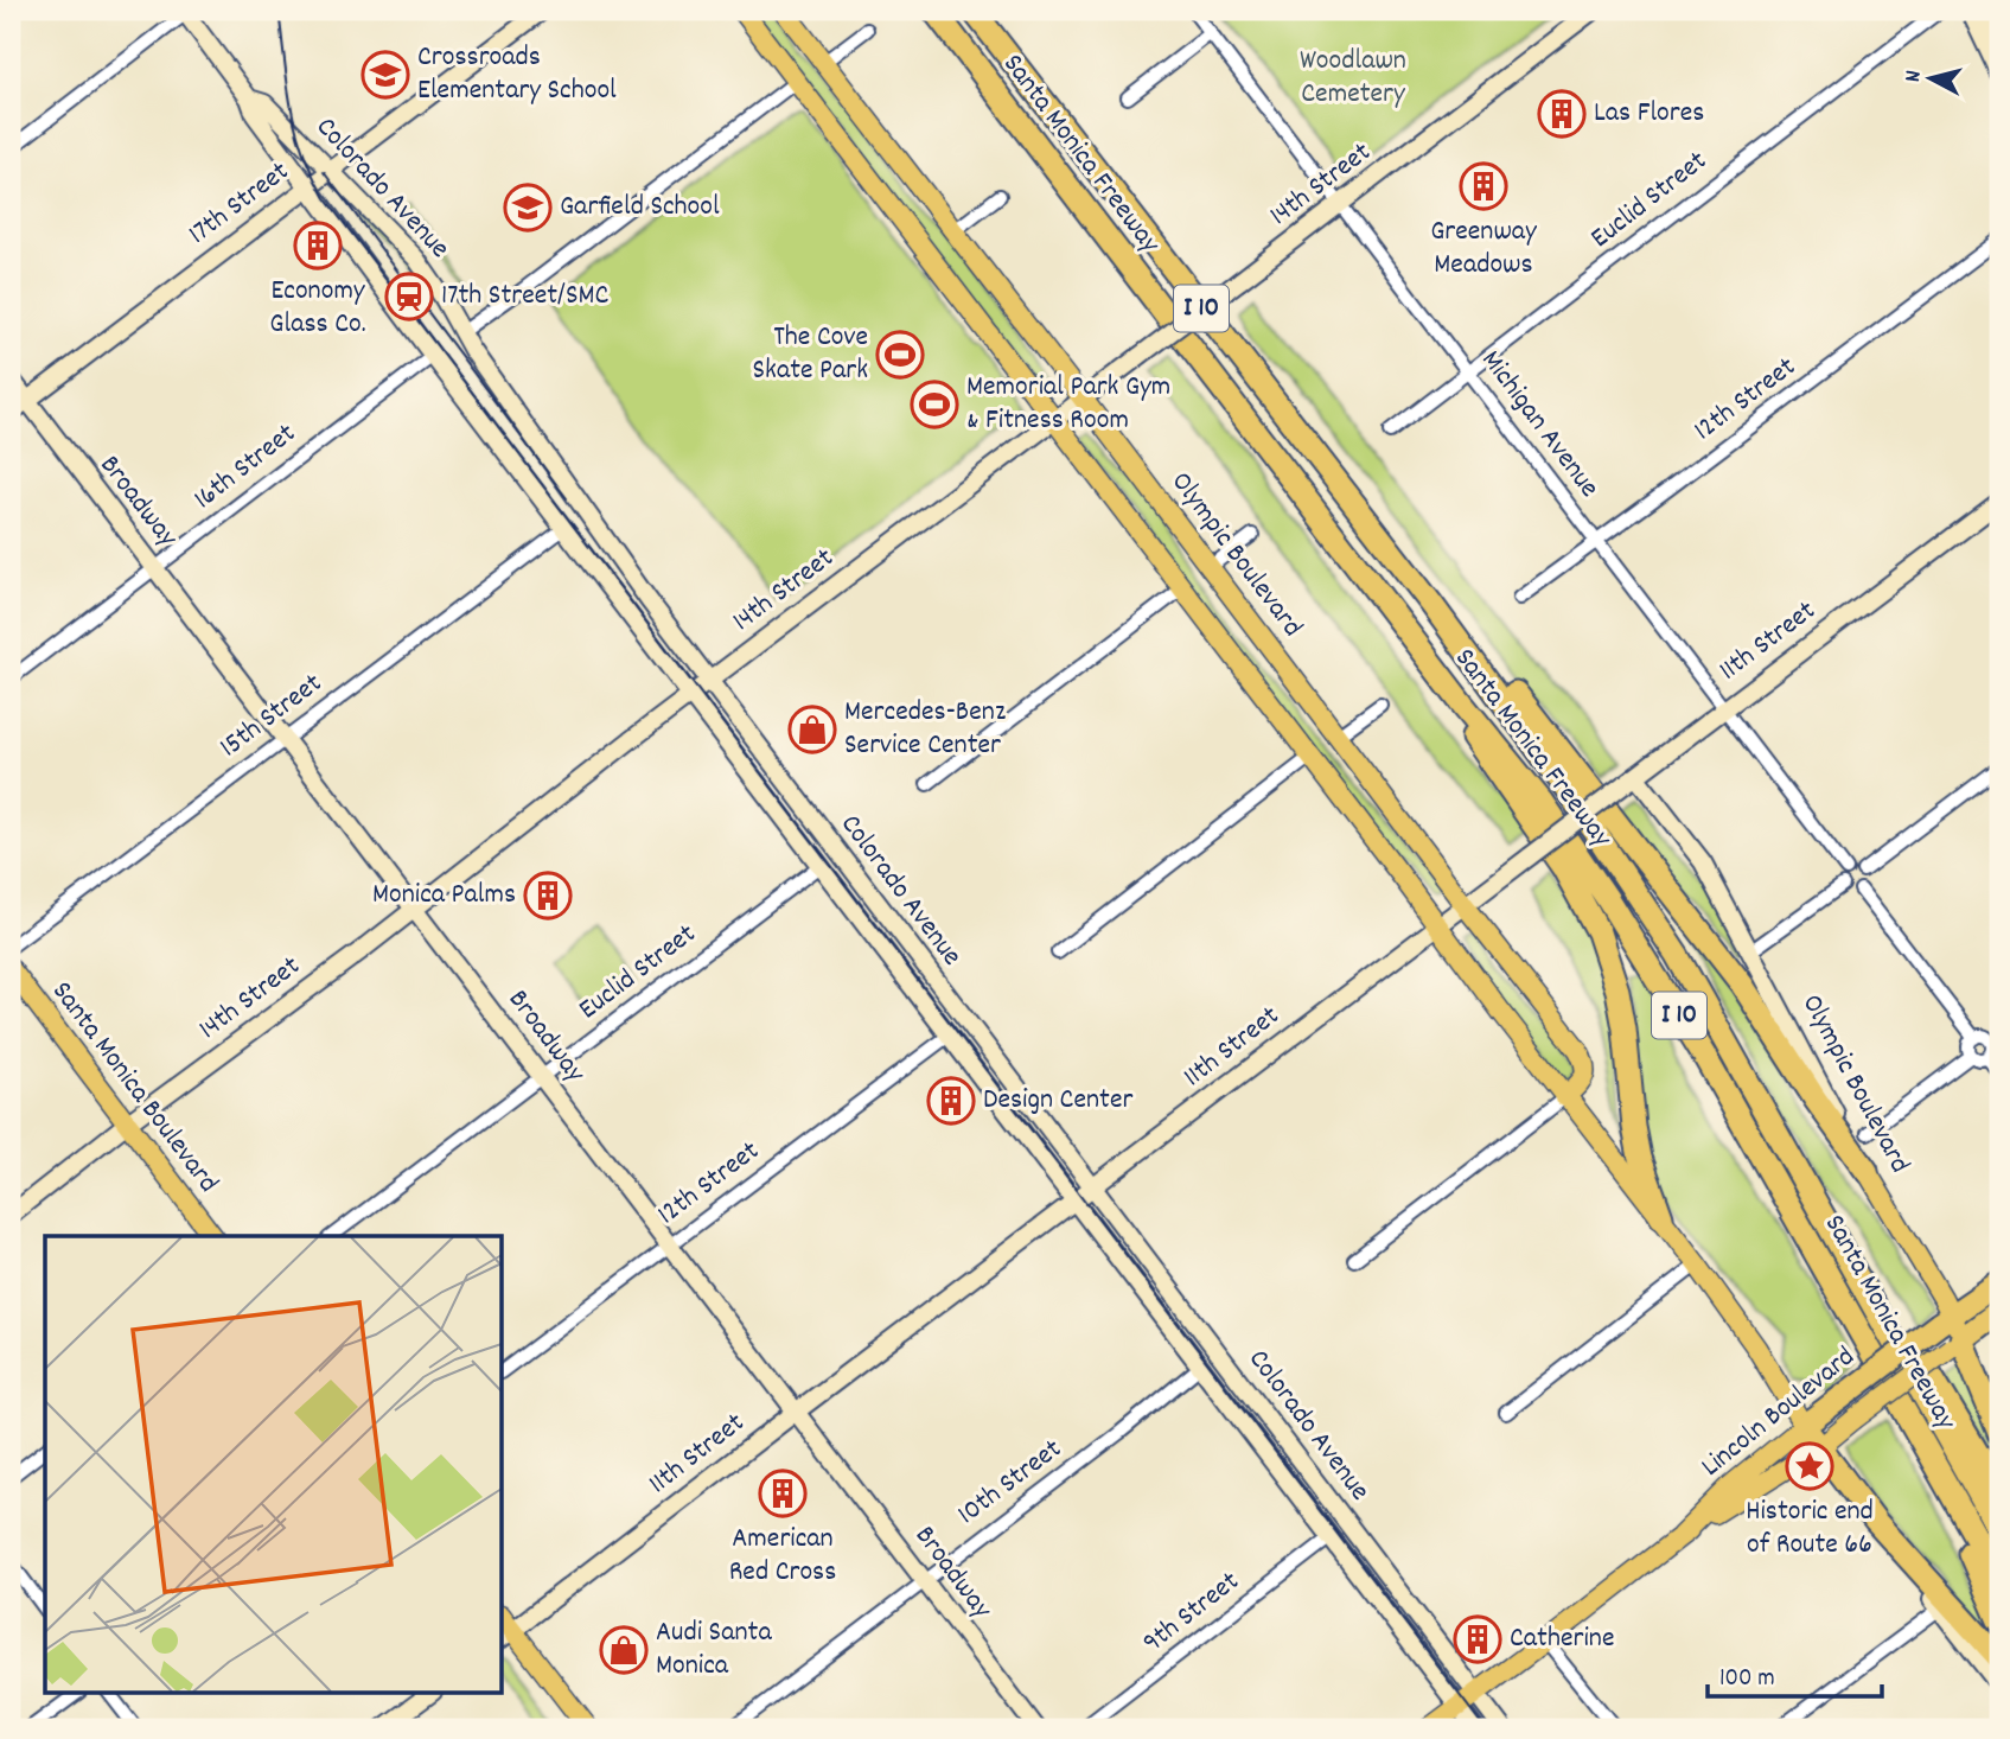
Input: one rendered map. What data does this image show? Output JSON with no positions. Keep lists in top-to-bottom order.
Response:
{
  "streets": {
    "highway": [
      "Santa Monica Freeway",
      "I 10",
      "Olympic Boulevard",
      "Lincoln Boulevard"
    ],
    "main road": ["Santa Monica Boulevard"],
    "street": [
      "14th Street",
      "Colorado Avenue",
      "Euclid Street",
      "17th Street",
      "12th Street",
      "Michigan Avenue",
      "16th Street",
      "Broadway",
      "11th Street",
      "15th Street",
      "10th Street",
      "9th Street"
    ]
  },
  "crossings": [
    ["14th Street", "Colorado Avenue"],
    ["14th Street", "Michigan Avenue"],
    ["14th Street", "Broadway"],
    ["14th Street", "Olympic Boulevard"],
    ["14th Street", "Santa Monica Boulevard"],
    ["Colorado Avenue", "Euclid Street"],
    ["Colorado Avenue", "17th Street"],
    ["Colorado Avenue", "12th Street"],
    ["Colorado Avenue", "16th Street"],
    ["Colorado Avenue", "11th Street"],
    ["Colorado Avenue", "15th Street"],
    ["Colorado Avenue", "Lincoln Boulevard"],
    ["Colorado Avenue", "10th Street"],
    ["Colorado Avenue", "9th Street"],
    ["Euclid Street", "Michigan Avenue"],
    ["Euclid Street", "Broadway"],
    ["17th Street", "Broadway"],
    ["12th Street", "Michigan Avenue"],
    ["12th Street", "Broadway"],
    ["Michigan Avenue", "11th Street"],
    ["16th Street", "Broadway"],
    ["Broadway", "11th Street"],
    ["Broadway", "15th Street"],
    ["Broadway", "10th Street"],
    ["Olympic Boulevard", "11th Street"],
    ["Olympic Boulevard", "Lincoln Boulevard"]
  ],
  "parks": ["Woodlawn Cemetery"],
  "places": {
    "school or university": ["Crossroads Elementary School", "Garfield School"],
    "building": [
      "Las Flores",
      "Greenway Meadows",
      "Economy Glass Co.",
      "Monica Palms",
      "Design Center",
      "American Red Cross",
      "Catherine"
    ],
    "station": ["17th Street/SMC"],
    "sports": ["The Cove Skate Park", "Memorial Park Gym & Fitness Room"],
    "shop": ["Mercedes-Benz Service Center", "Audi Santa Monica"],
    "place": ["Historic end of Route 66"]
  },
  "scale_bar": "100 m",
  "north": "left"
}
